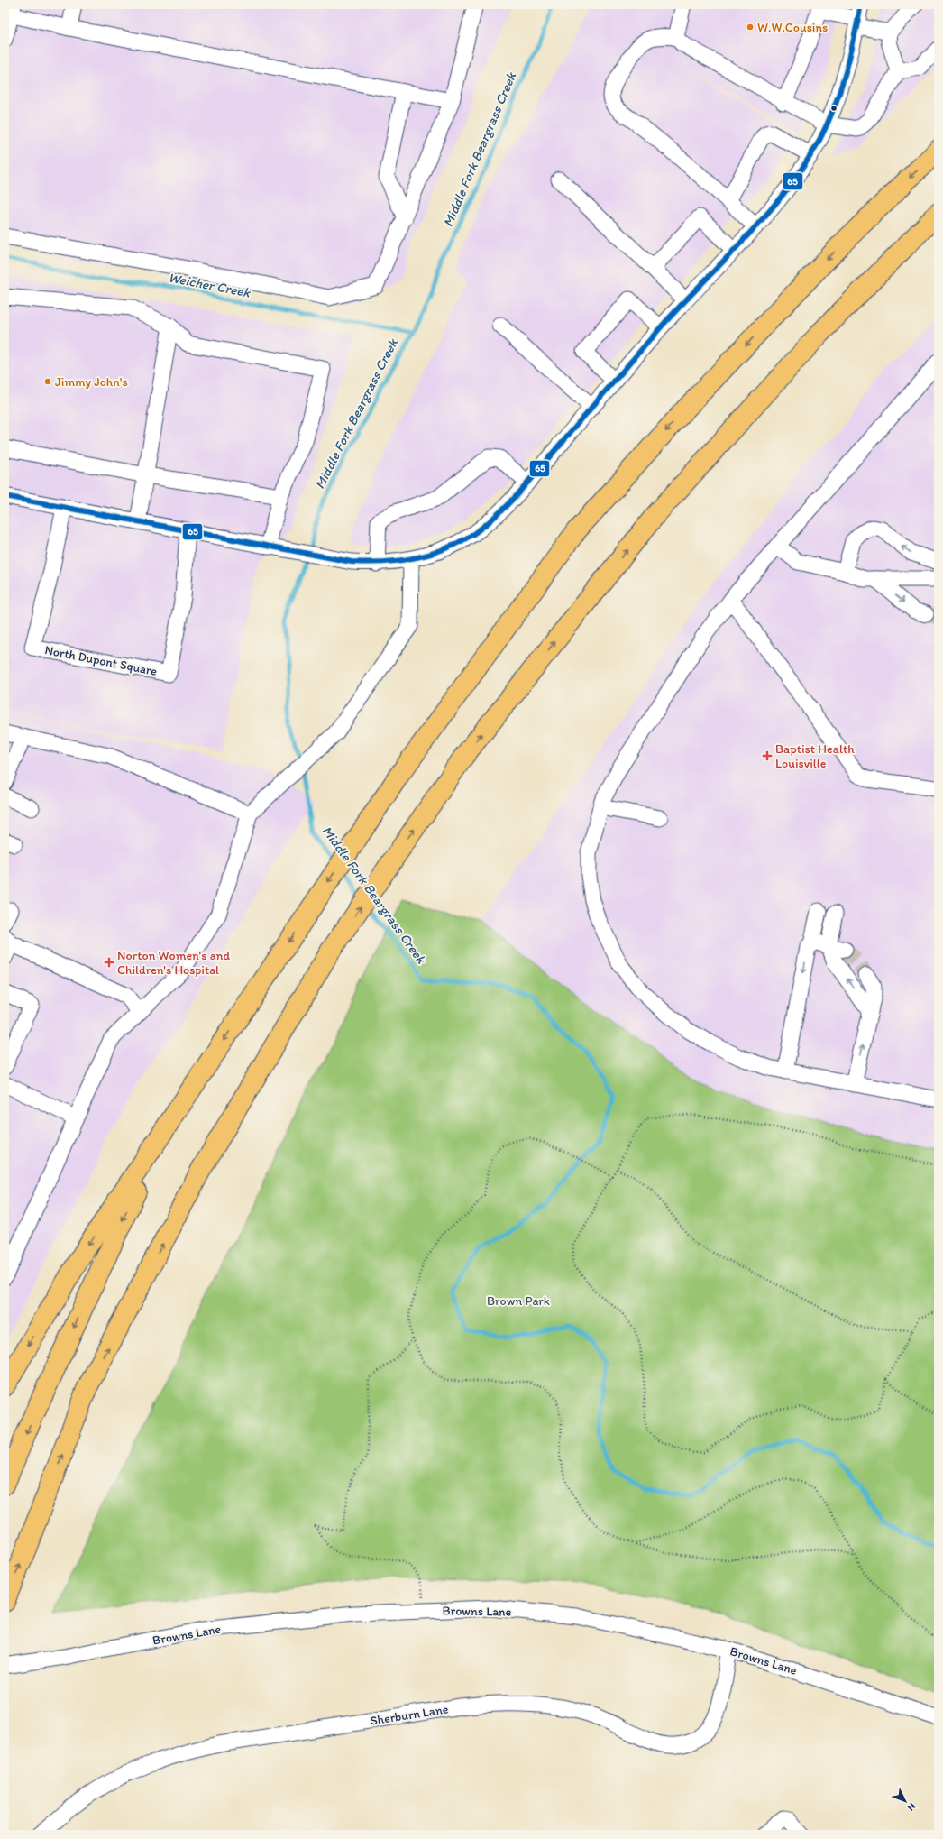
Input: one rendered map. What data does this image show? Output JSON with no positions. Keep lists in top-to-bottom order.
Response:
{
  "streets": {
    "street": ["North Dupont Square", "Browns Lane", "Sherburn Lane"]
  },
  "crossings": [
    ["Browns Lane", "Sherburn Lane"]
  ],
  "water": ["Middle Fork Beargrass Creek", "Weicher Creek"],
  "parks": ["Brown Park"],
  "places": {
    "other": ["W.W.Cousins", "Jimmy John's"],
    "health": ["Baptist Health Louisville", "Norton Women's and Children's Hospital"]
  },
  "lines": ["transit line 65"],
  "north": "bottom right"
}
